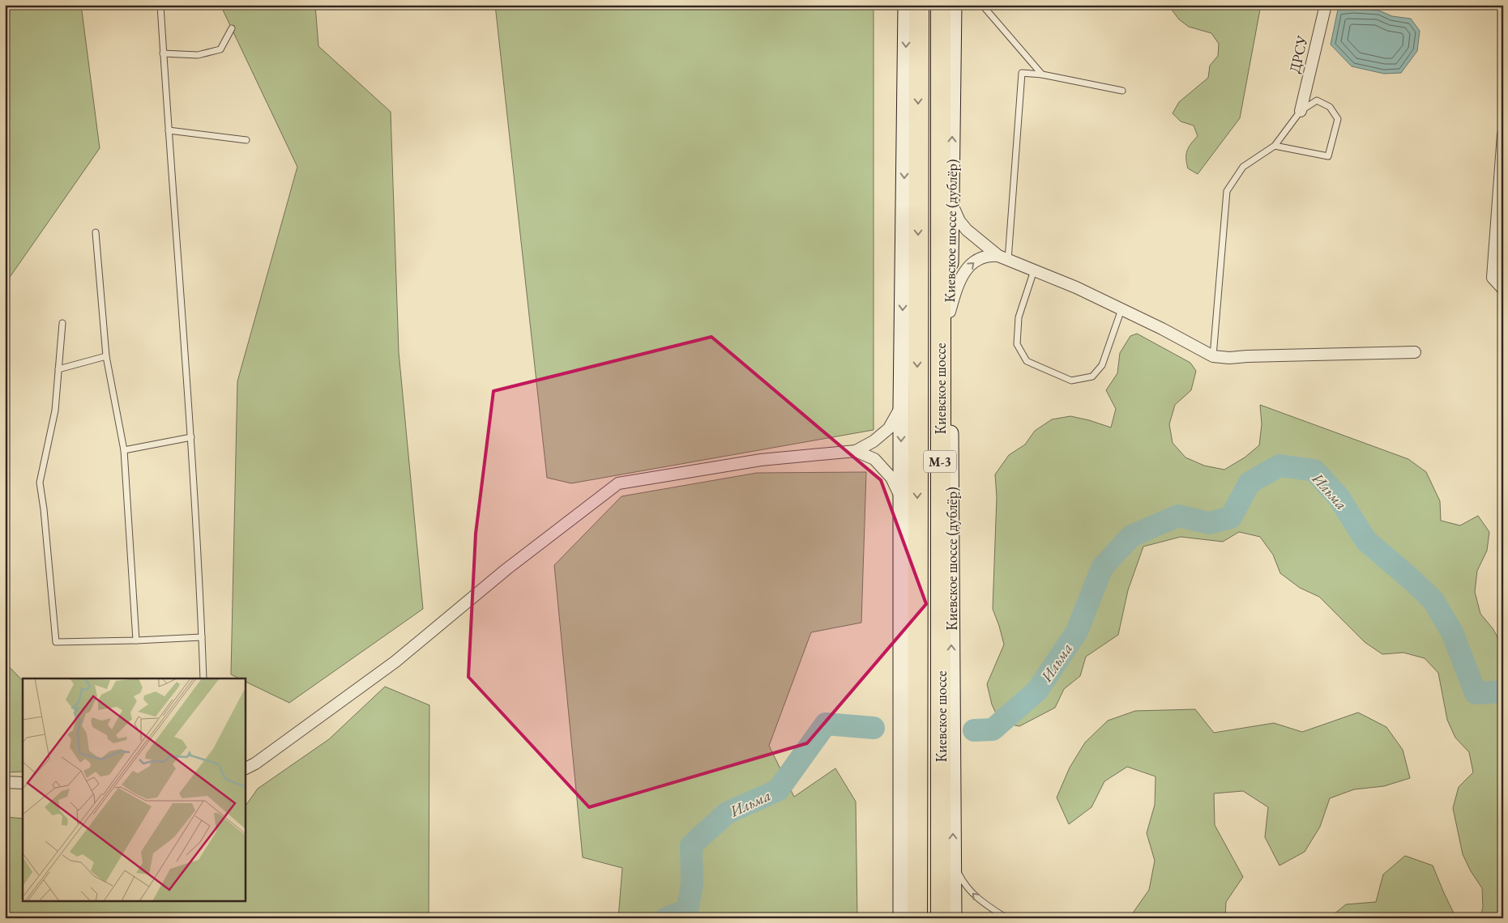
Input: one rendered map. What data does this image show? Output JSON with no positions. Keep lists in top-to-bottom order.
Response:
{
  "streets": {
    "highway": ["Киевское шоссе", "М-3"],
    "main road": ["Киевское шоссе (дублёр)"],
    "street": ["ДРСУ"]
  },
  "crossings": [
    ["Киевское шоссе (дублёр)", "Киевское шоссе"]
  ],
  "water": ["Ильма"]
}
